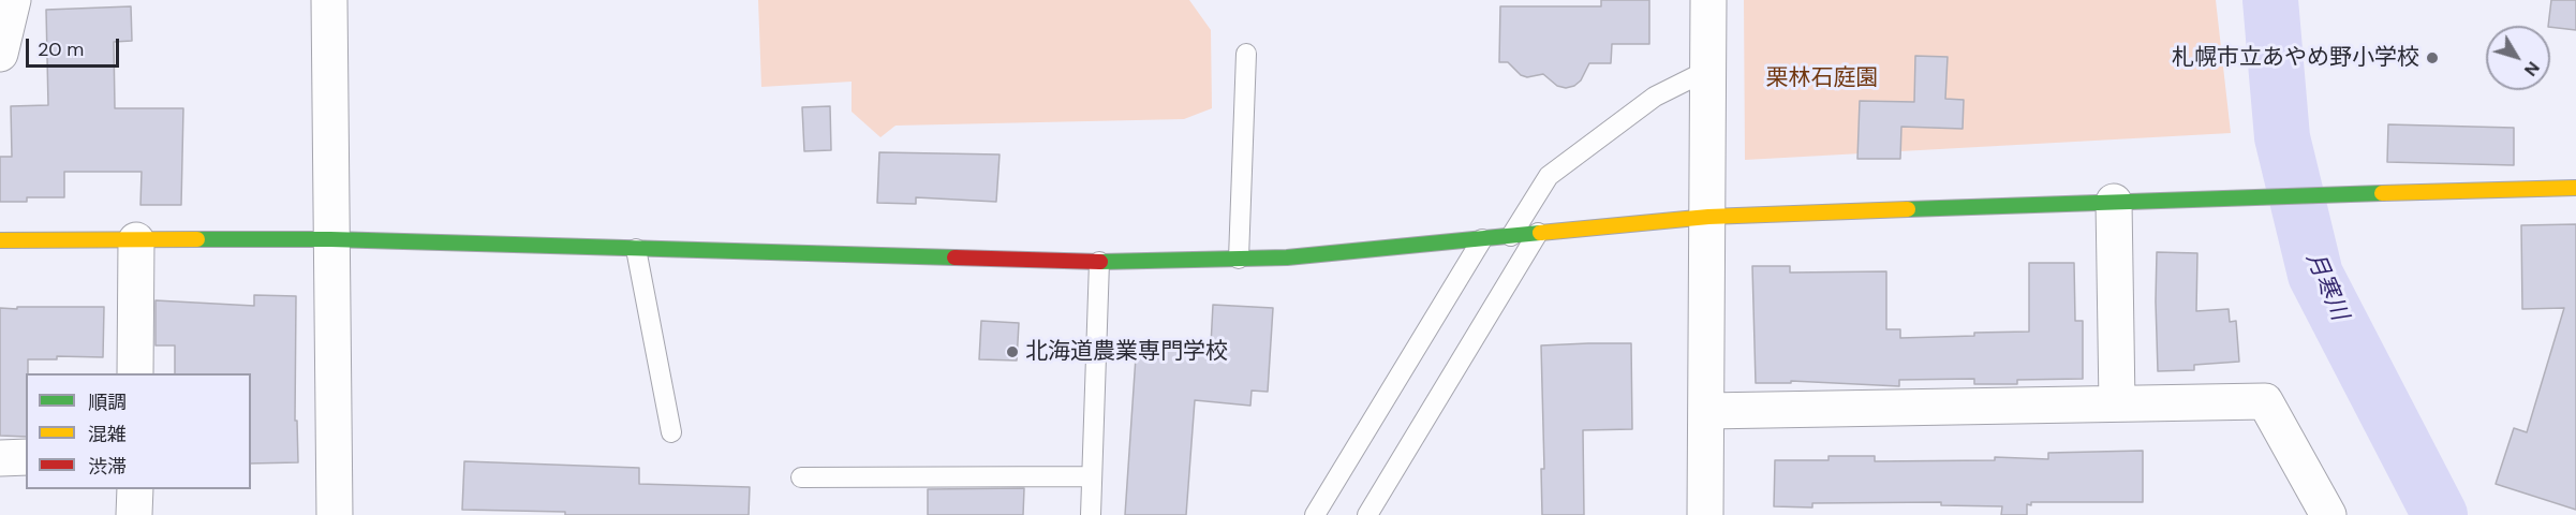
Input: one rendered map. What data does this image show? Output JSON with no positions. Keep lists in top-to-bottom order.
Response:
{
  "water": ["月寒川"],
  "parks": ["栗林石庭園"],
  "places": ["札幌市立あやめ野小学校", "北海道農業専門学校"],
  "legend": ["順調", "混雑", "渋滞"],
  "scale_bar": "20 m",
  "north": "bottom right"
}
